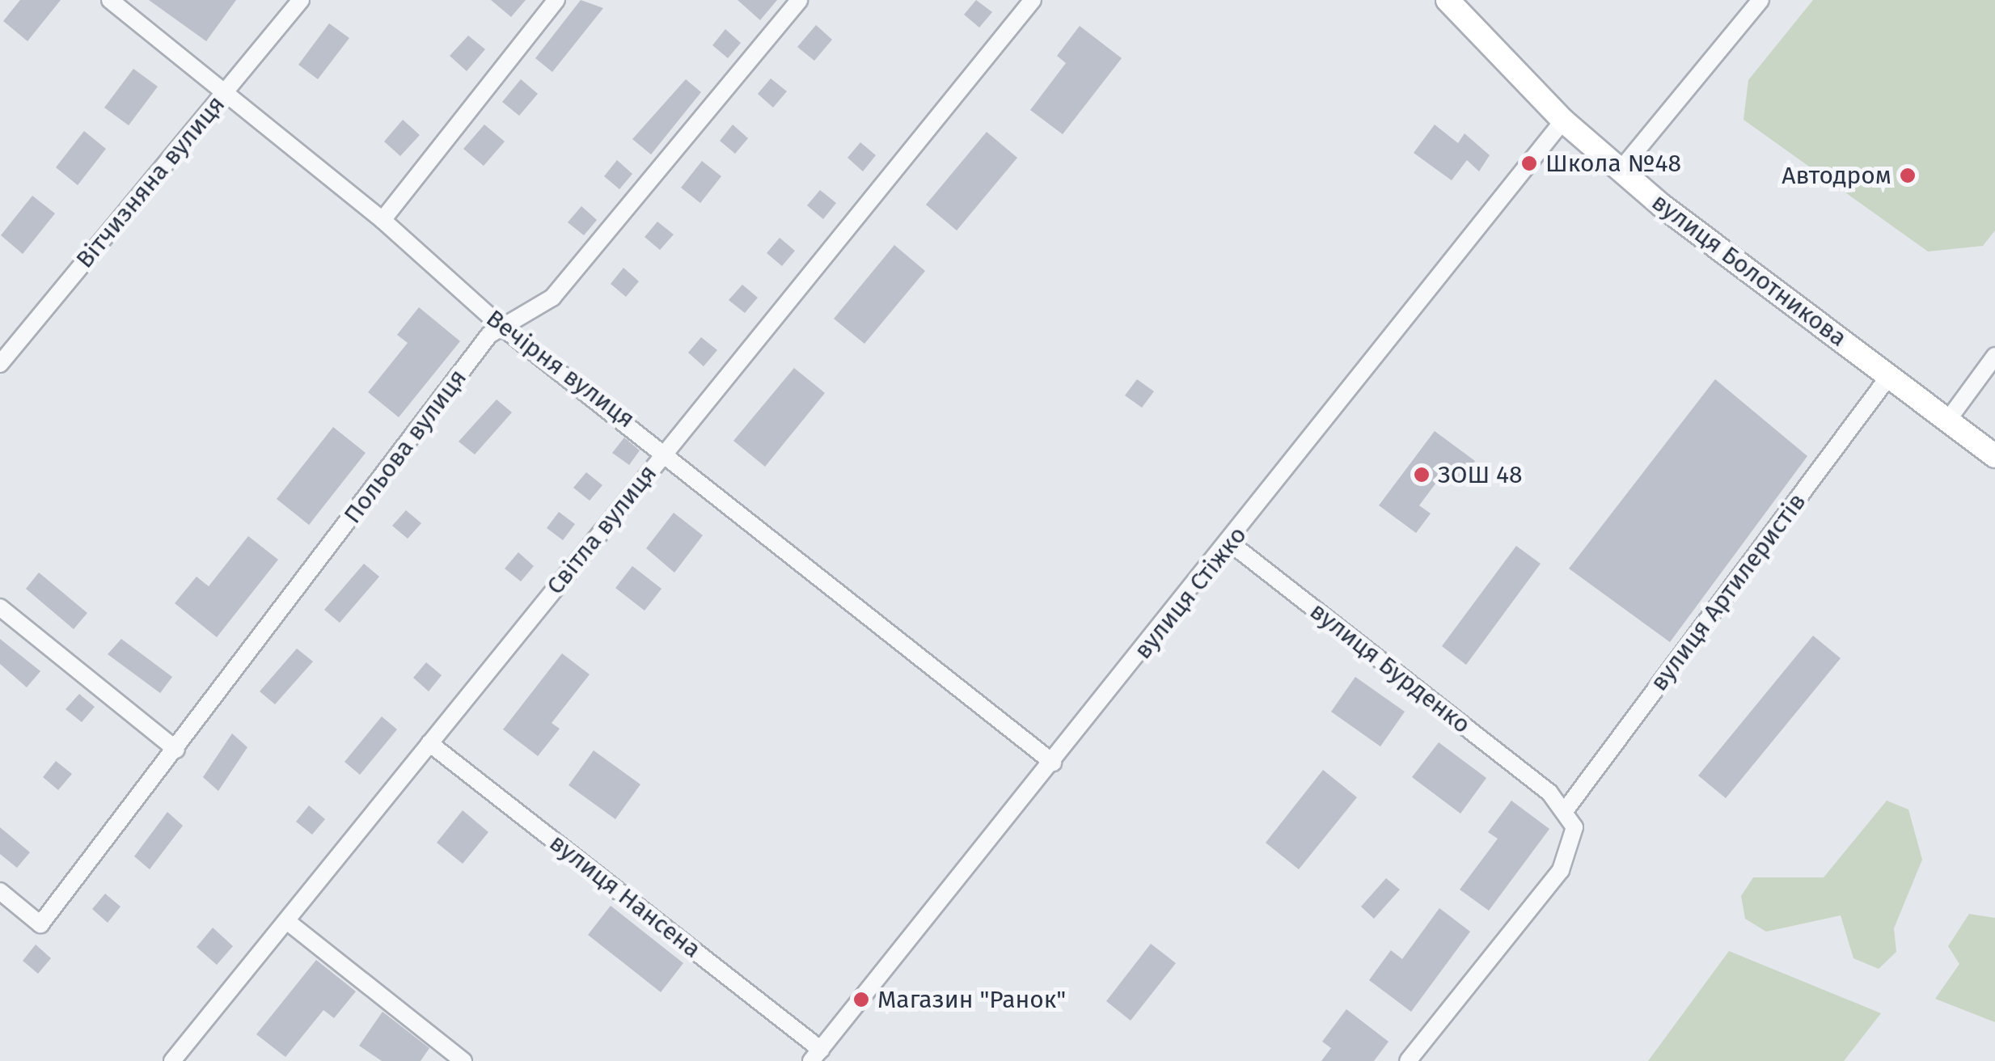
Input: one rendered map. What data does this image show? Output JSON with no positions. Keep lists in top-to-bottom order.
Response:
{
  "streets": {
    "main road": ["вулиця Болотникова"],
    "street": [
      "Вітчизняна вулиця",
      "Вечірня вулиця",
      "Польова вулиця",
      "Світла вулиця",
      "вулиця Артилеристів",
      "вулиця Стіжко",
      "вулиця Бурденко",
      "вулиця Нансена"
    ]
  },
  "crossings": [
    ["Вітчизняна вулиця", "Вечірня вулиця"],
    ["вулиця Болотникова", "вулиця Артилеристів"],
    ["вулиця Болотникова", "вулиця Стіжко"],
    ["Вечірня вулиця", "Польова вулиця"],
    ["Вечірня вулиця", "Світла вулиця"],
    ["Вечірня вулиця", "вулиця Стіжко"],
    ["Світла вулиця", "вулиця Нансена"],
    ["вулиця Артилеристів", "вулиця Бурденко"],
    ["вулиця Стіжко", "вулиця Бурденко"],
    ["вулиця Стіжко", "вулиця Нансена"]
  ],
  "places": [
    "Школа №48",
    "Автодром",
    "ЗОШ 48",
    "Магазин \"Ранок\""
  ]
}
